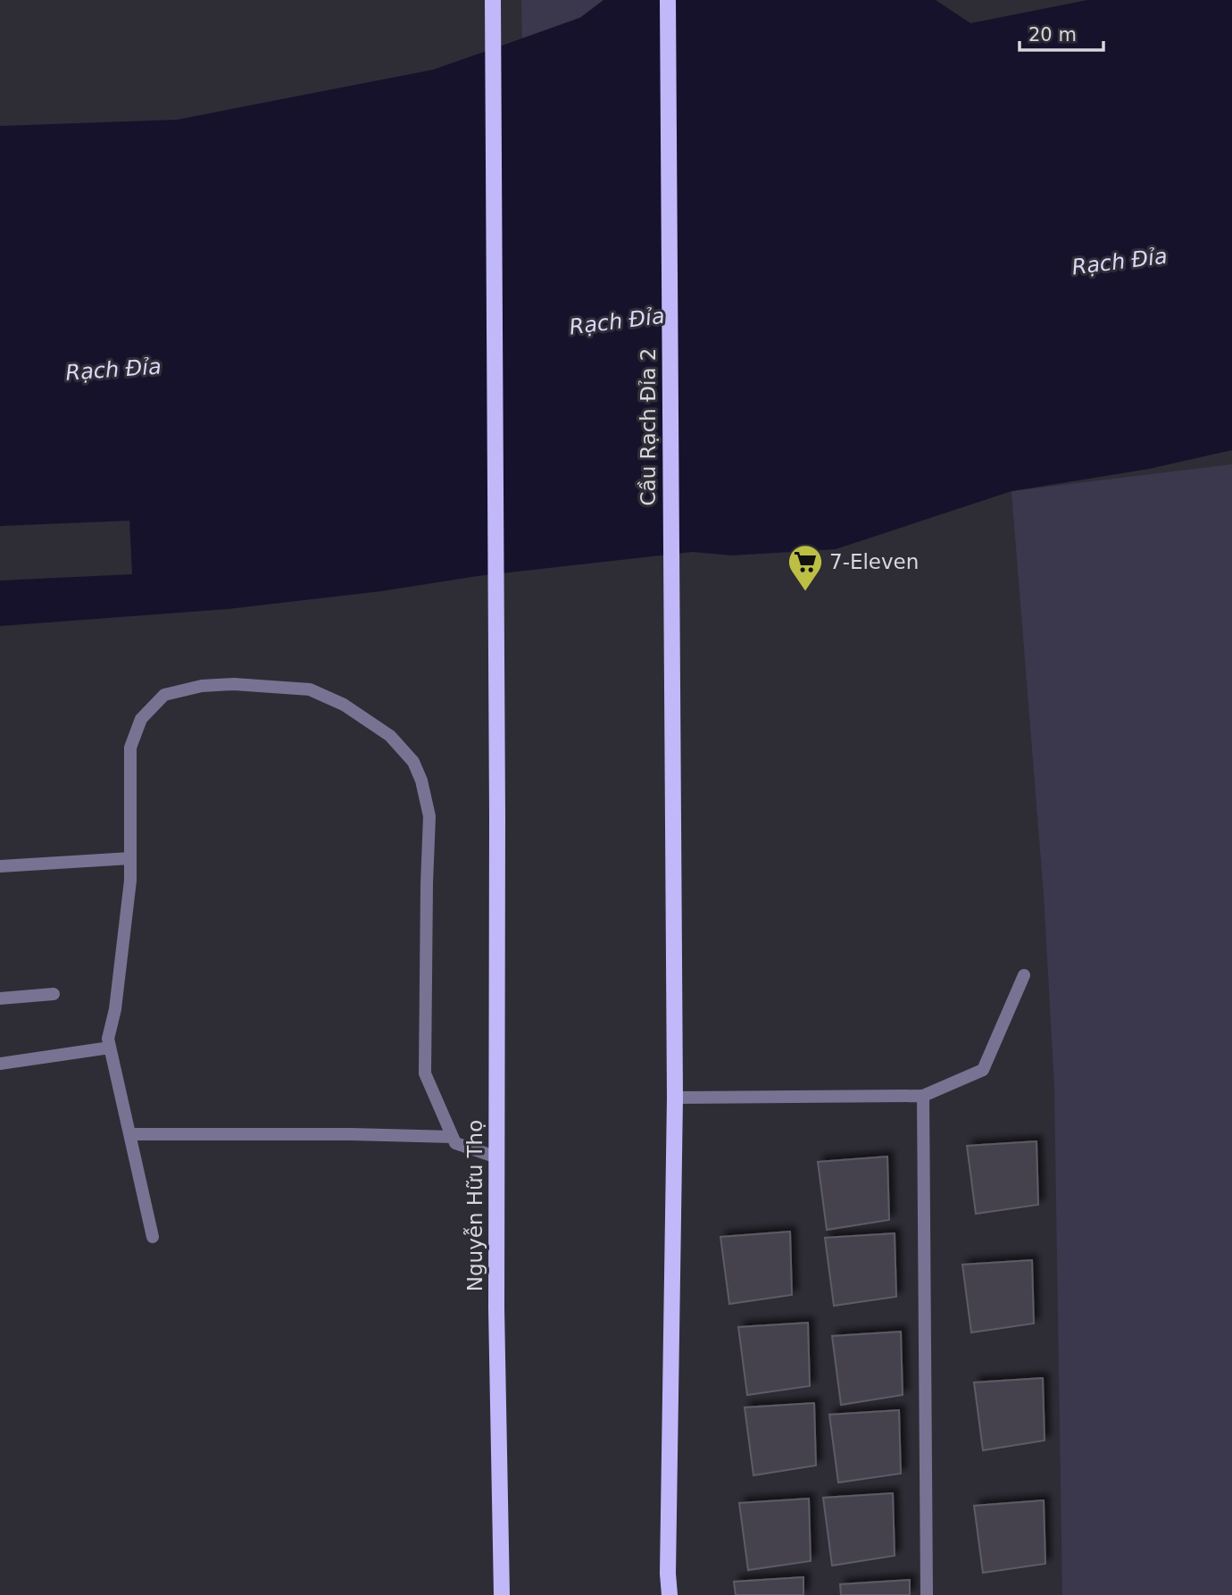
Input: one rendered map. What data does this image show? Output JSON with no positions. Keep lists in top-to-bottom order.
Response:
{
  "streets": {
    "main road": ["Cầu Rạch Đỉa 2", "Nguyễn Hữu Thọ"]
  },
  "water": ["Rạch Đỉa"],
  "places": {
    "supermarket": ["7-Eleven"]
  },
  "scale_bar": "20 m"
}
